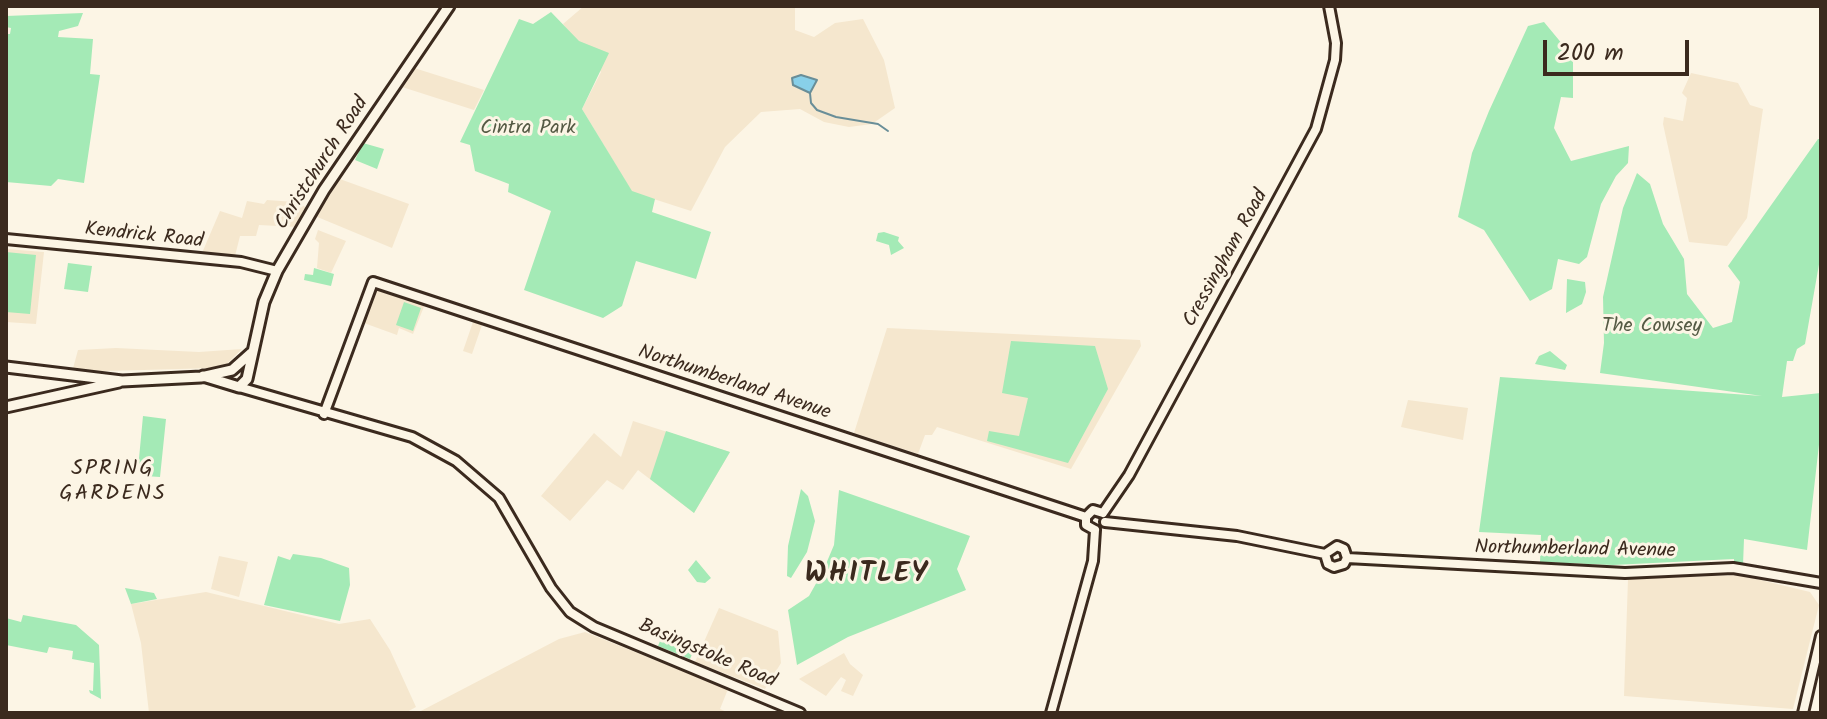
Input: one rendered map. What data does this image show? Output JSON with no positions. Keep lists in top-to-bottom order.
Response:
{
  "streets": {
    "main road": ["Christchurch Road"],
    "street": [
      "Kendrick Road",
      "Cressingham Road",
      "Northumberland Avenue",
      "Basingstoke Road"
    ]
  },
  "crossings": [
    ["Christchurch Road", "Kendrick Road"],
    ["Christchurch Road", "Basingstoke Road"],
    ["Northumberland Avenue", "Basingstoke Road"]
  ],
  "districts": ["SPRING GARDENS", "WHITLEY"],
  "parks": ["Cintra Park", "The Cowsey"],
  "scale_bar": "200 m"
}
